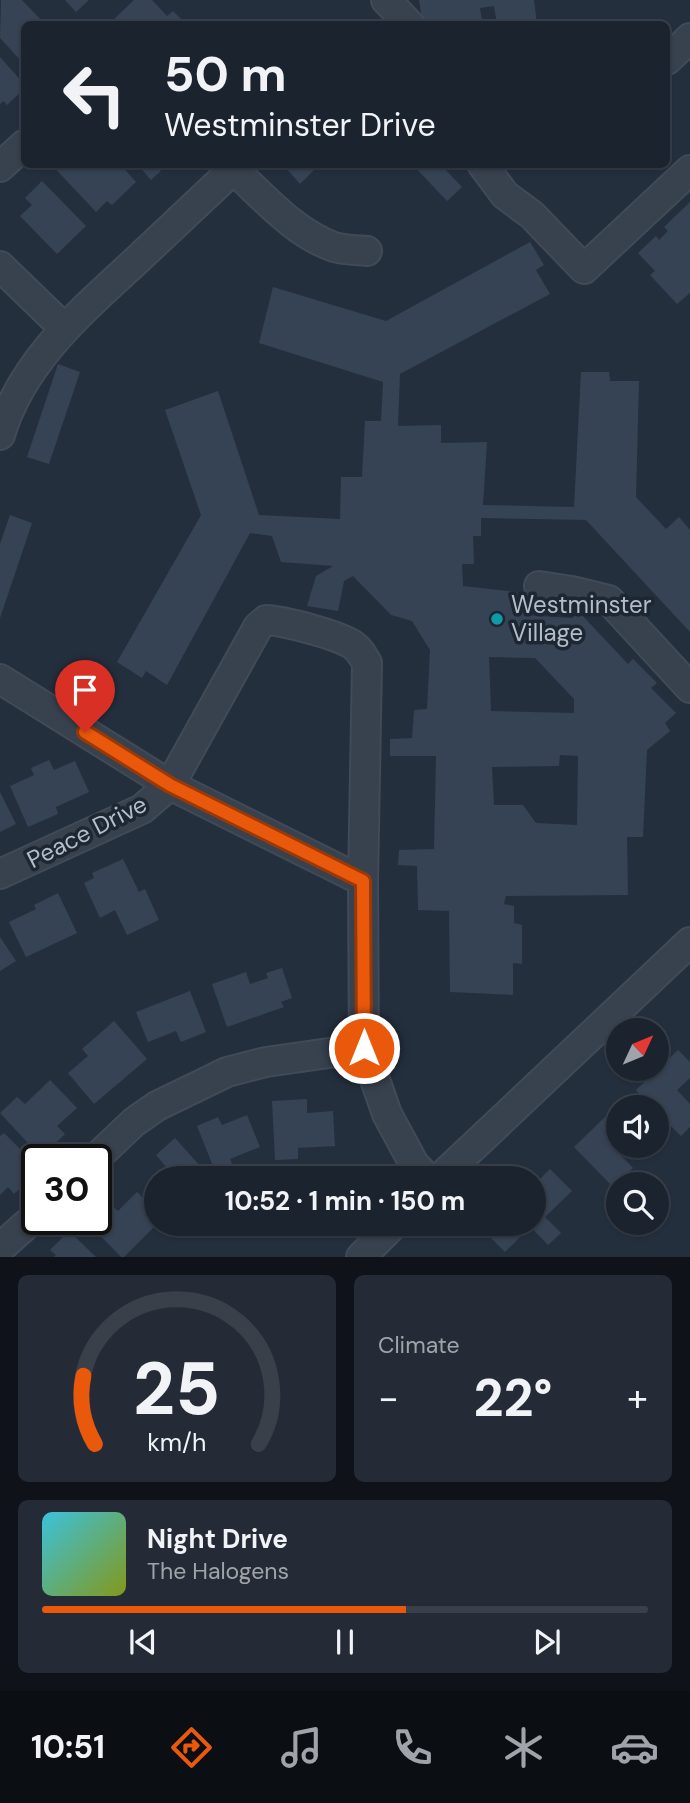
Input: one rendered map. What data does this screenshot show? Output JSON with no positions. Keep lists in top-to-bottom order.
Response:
{
  "streets": {
    "street": ["Peace Drive"]
  },
  "places": ["Westminster Village"],
  "north": "top right",
  "page": {
    "turn": ["50 m", "Westminster Drive"],
    "limit": "30",
    "trip": "10:52 · 1 min · 150 m",
    "tile": "Climate",
    "heat": ["−", "22°", "+"],
    "song": ["Night Drive", "The Halogens"],
    "tabs": "10:51",
    "gauge": ["25", "km/h"]
  }
}
